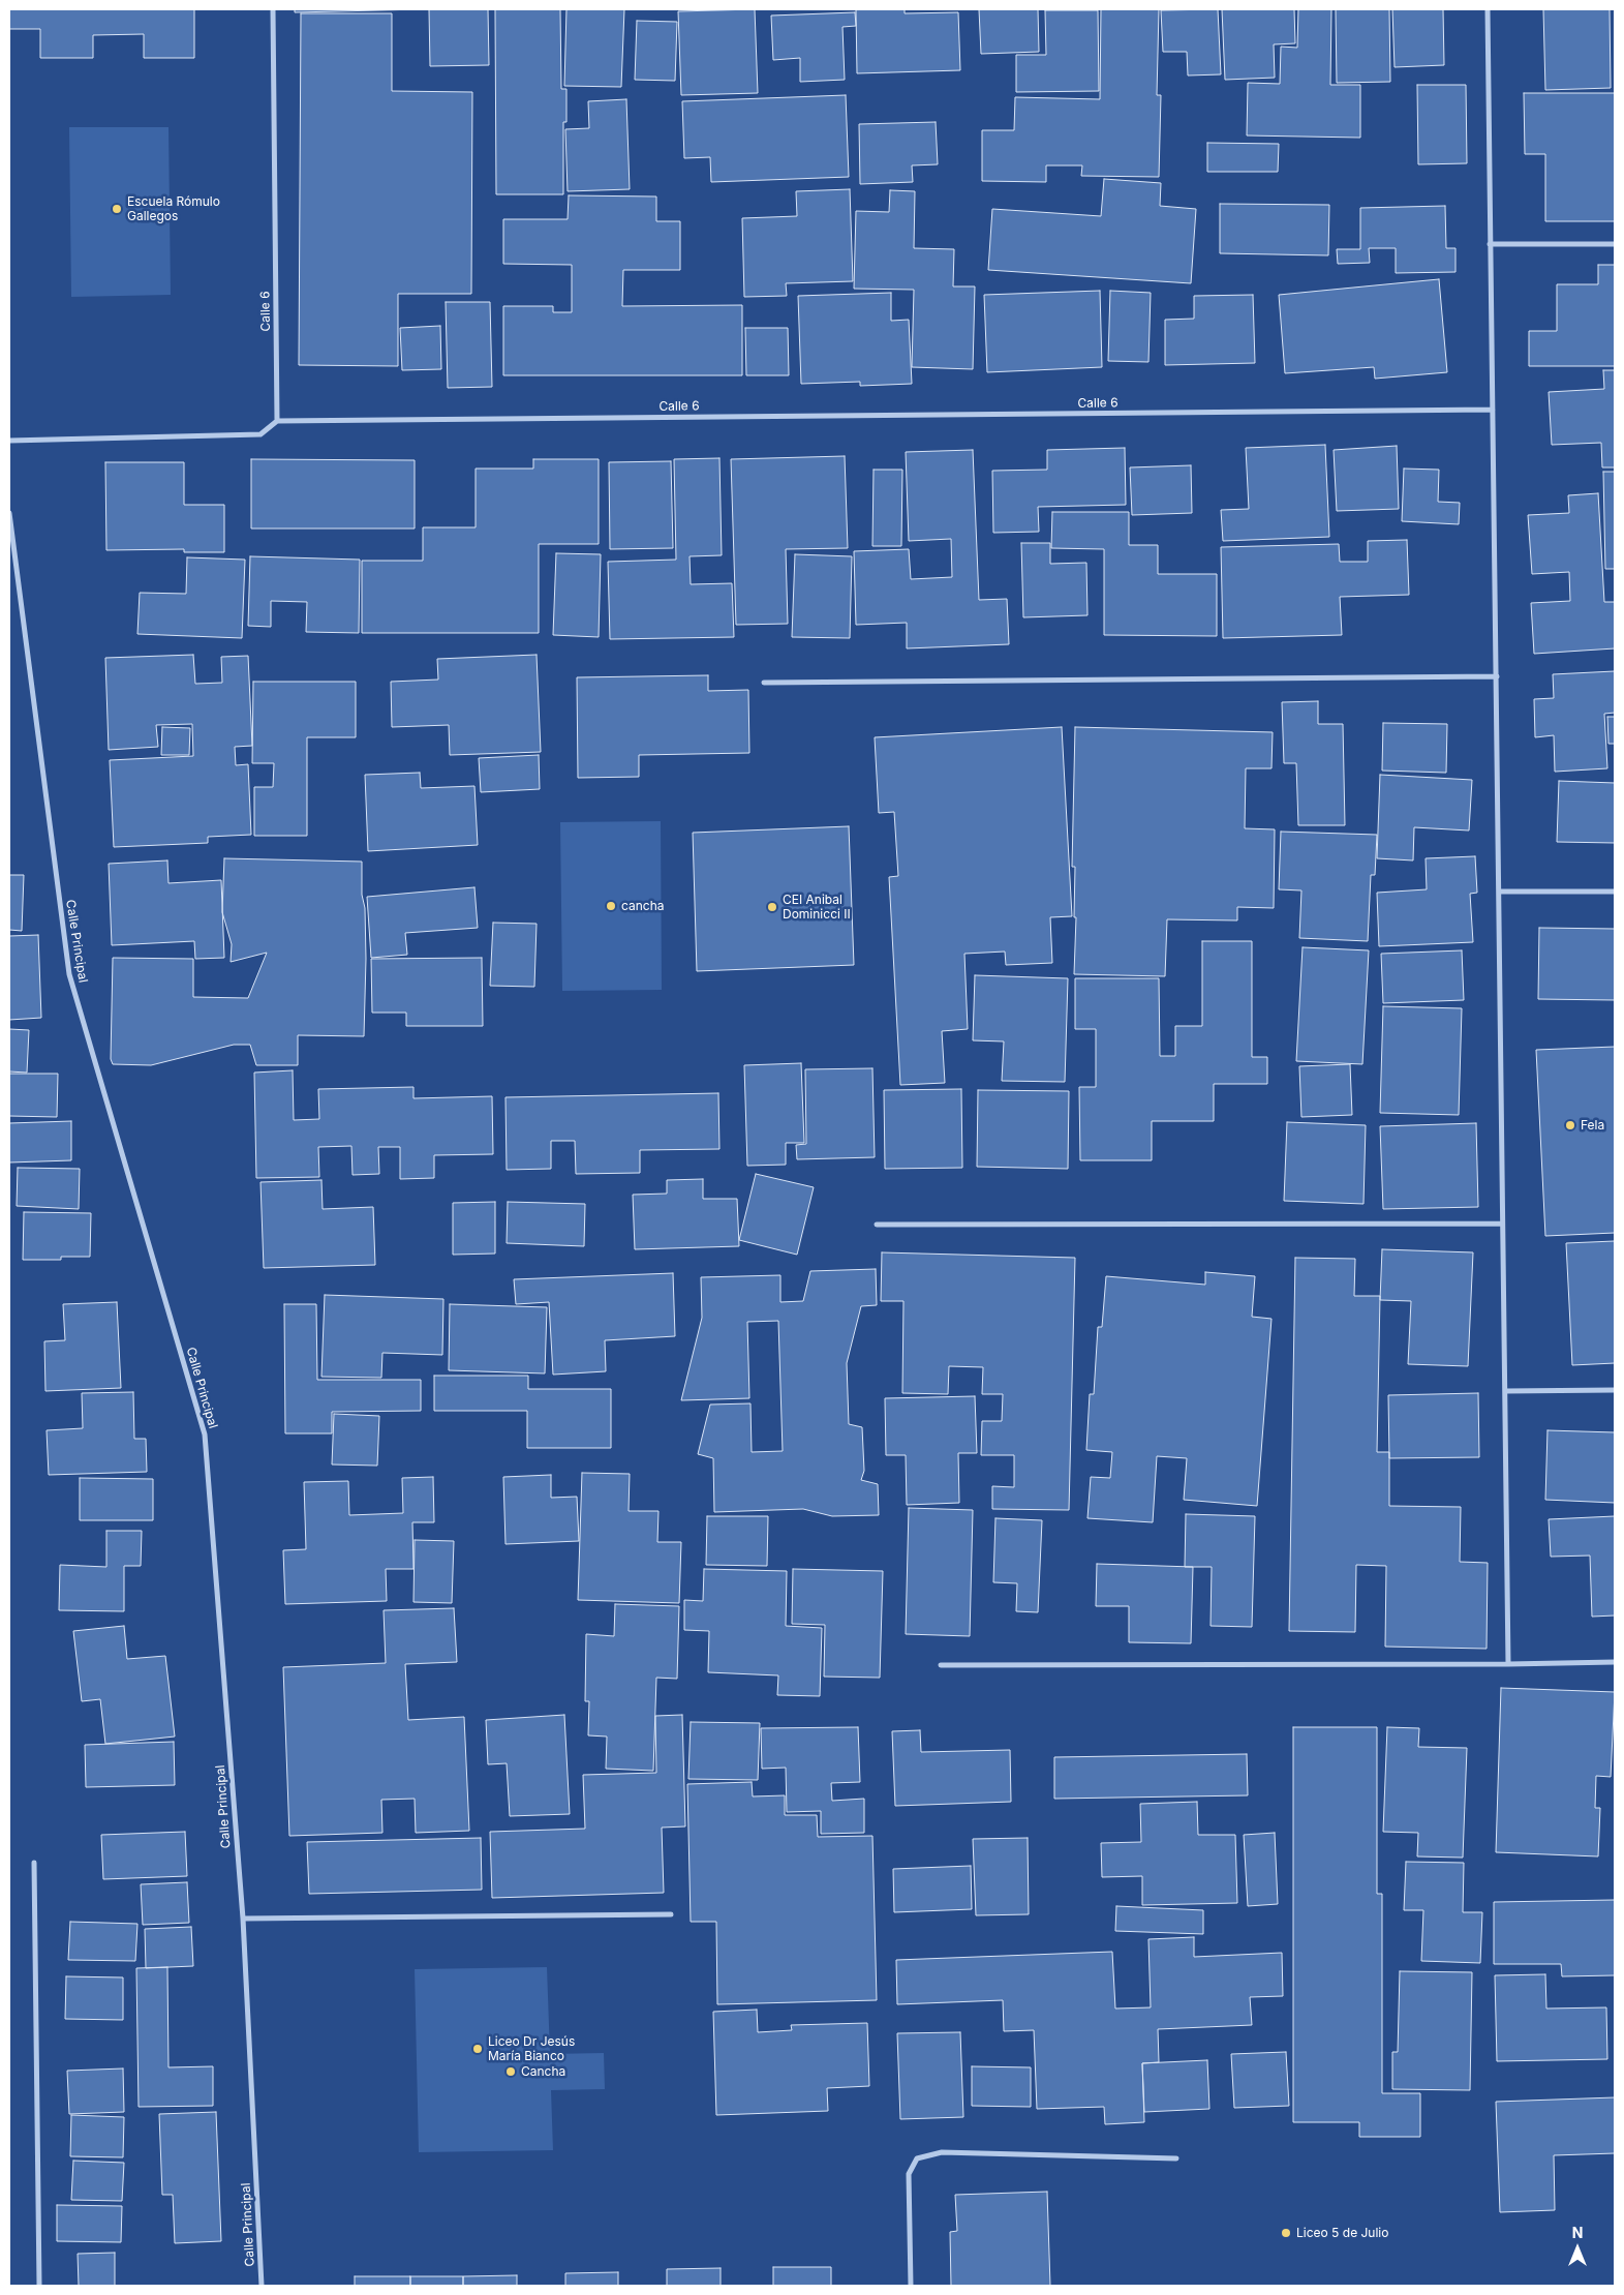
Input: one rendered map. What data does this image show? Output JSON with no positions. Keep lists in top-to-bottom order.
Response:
{
  "streets": {
    "street": ["Calle 6", "Calle Principal"]
  },
  "places": [
    "Escuela Rómulo Gallegos",
    "cancha",
    "CEI Anibal Dominicci II",
    "Fela",
    "Liceo Dr Jesús María Bianco",
    "Cancha",
    "Liceo 5 de Julio"
  ],
  "north": "top"
}
